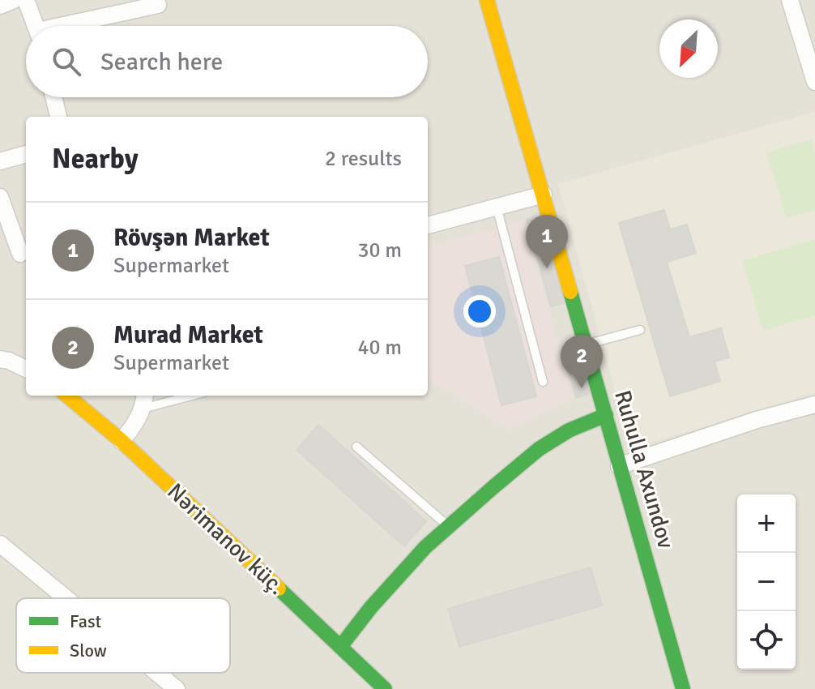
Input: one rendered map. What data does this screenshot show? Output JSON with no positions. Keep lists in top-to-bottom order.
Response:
{
  "streets": {
    "street": ["Ruhulla Axundov", "Nərimanov küç."]
  },
  "legend": ["Fast", "Slow"],
  "north": "bottom left",
  "page": {
    "search": "Search here",
    "heading": ["Nearby", "2 results"],
    "list": [
      {
        "mark": "1",
        "name": "Rövşən Market",
        "note": "Supermarket",
        "value": "30 m"
      },
      {
        "mark": "2",
        "name": "Murad Market",
        "note": "Supermarket",
        "value": "40 m"
      }
    ],
    "pins": ["1", "2"],
    "map_buttons": ["+", "−"]
  }
}
